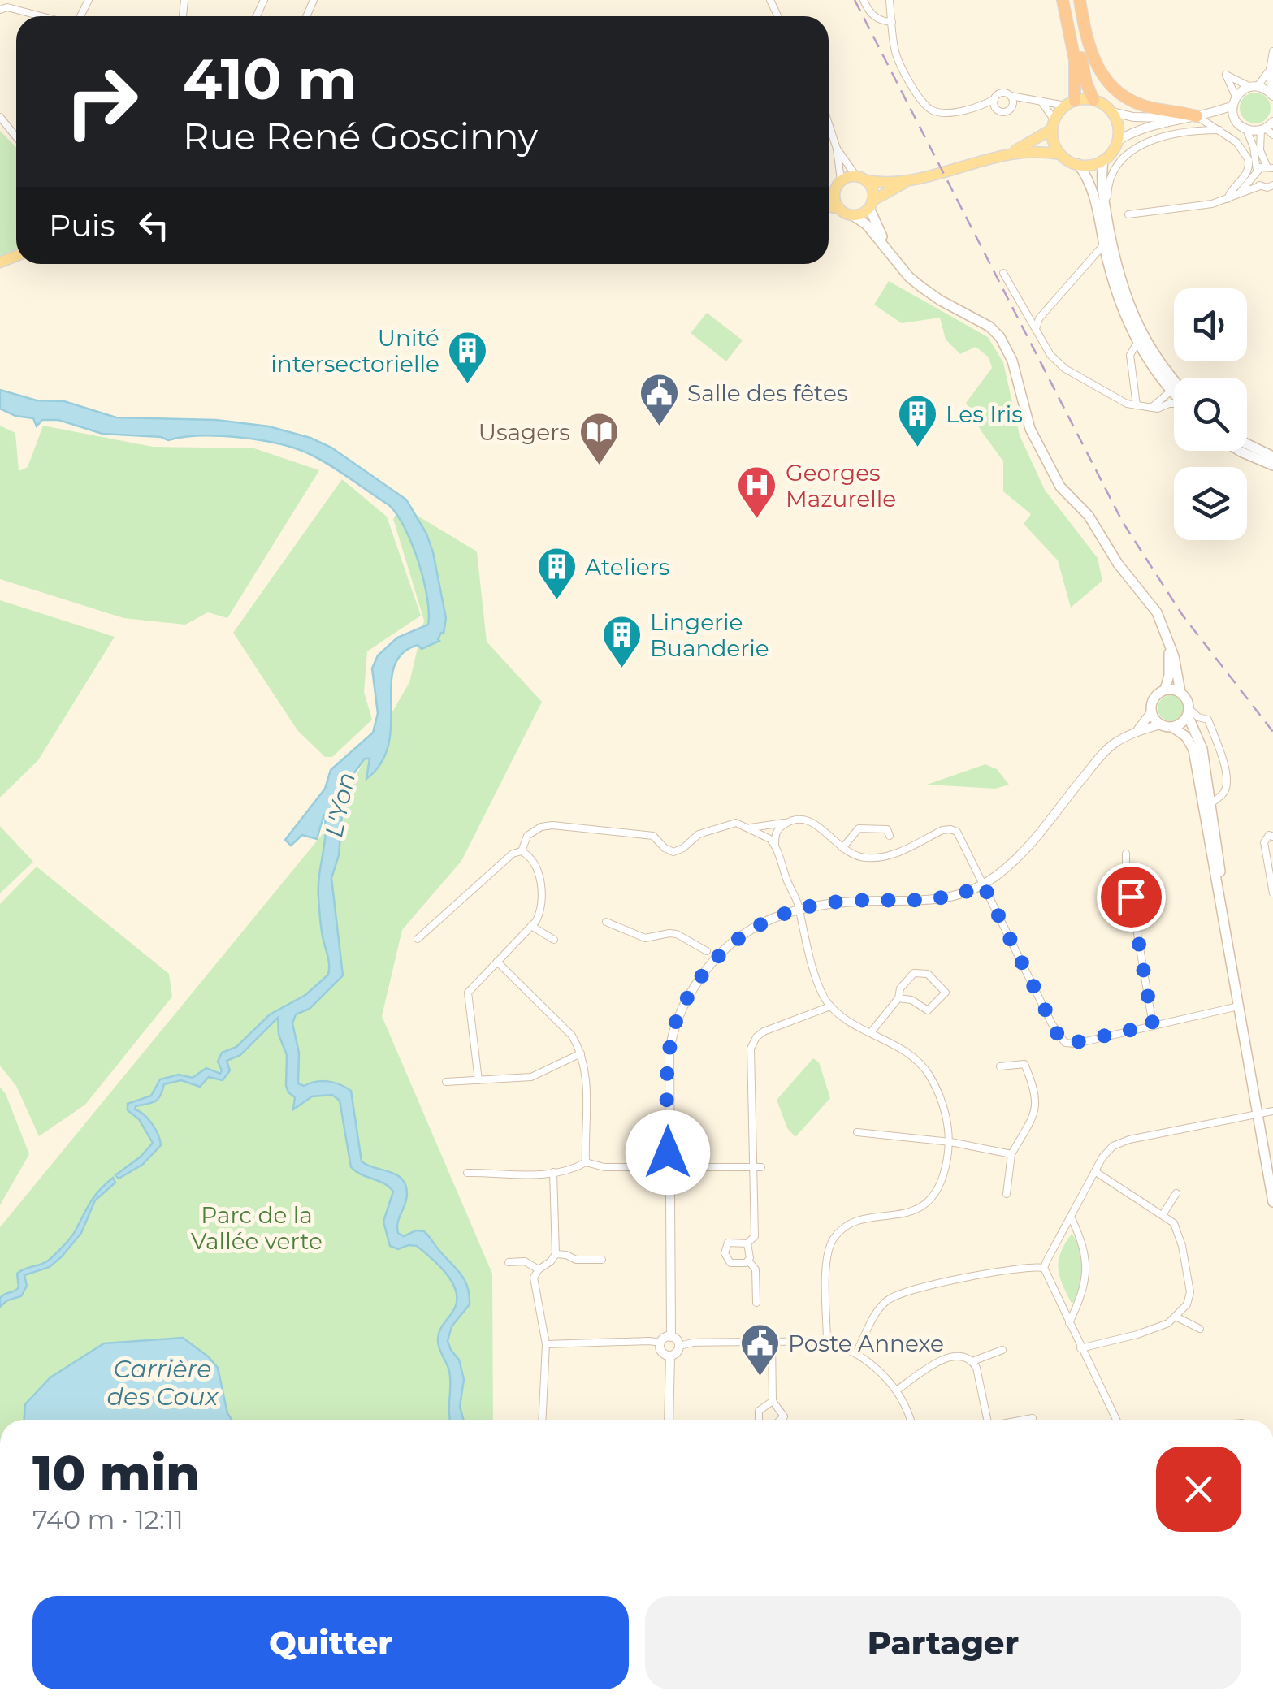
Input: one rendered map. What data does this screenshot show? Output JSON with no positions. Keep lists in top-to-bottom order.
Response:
{
  "water": ["L'Yon", "Carrière des Coux"],
  "parks": ["Parc de la Vallée verte"],
  "places": {
    "building": [
      "Unité intersectorielle",
      "Les Iris",
      "Ateliers",
      "Lingerie Buanderie"
    ],
    "public building": ["Salle des fêtes", "Poste Annexe"],
    "library": ["Usagers"],
    "hospital": ["Georges Mazurelle"]
  },
  "page": {
    "turn": ["410 m", "Rue René Goscinny"],
    "then": "Puis",
    "heading": ["10 min", "740 m · 12:11"],
    "buttons": ["Quitter", "Partager"]
  }
}
